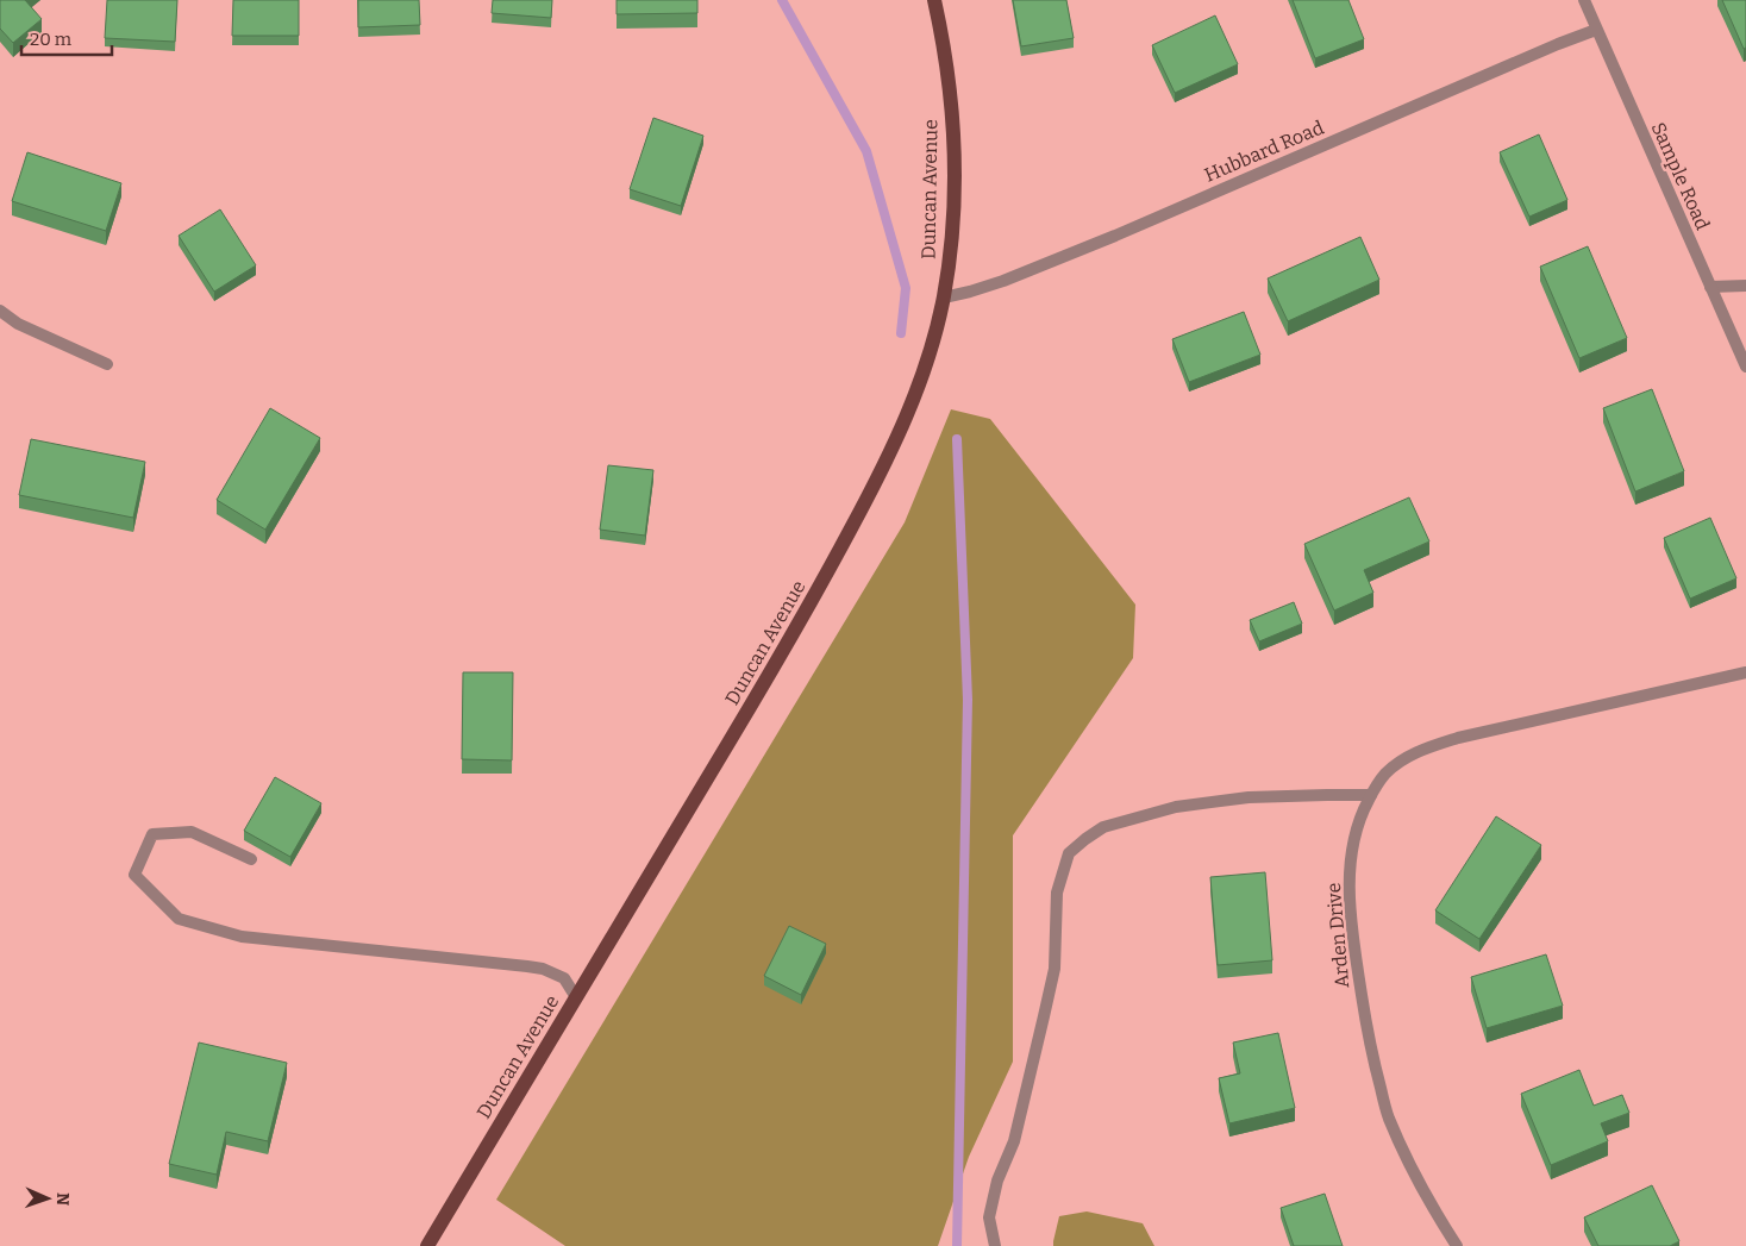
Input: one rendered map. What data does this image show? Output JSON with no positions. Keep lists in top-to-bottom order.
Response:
{
  "streets": {
    "main road": ["Duncan Avenue"],
    "street": ["Hubbard Road", "Sample Road", "Arden Drive"]
  },
  "crossings": [
    ["Hubbard Road", "Sample Road"],
    ["Hubbard Road", "Duncan Avenue"]
  ],
  "scale_bar": "20 m",
  "north": "right"
}
